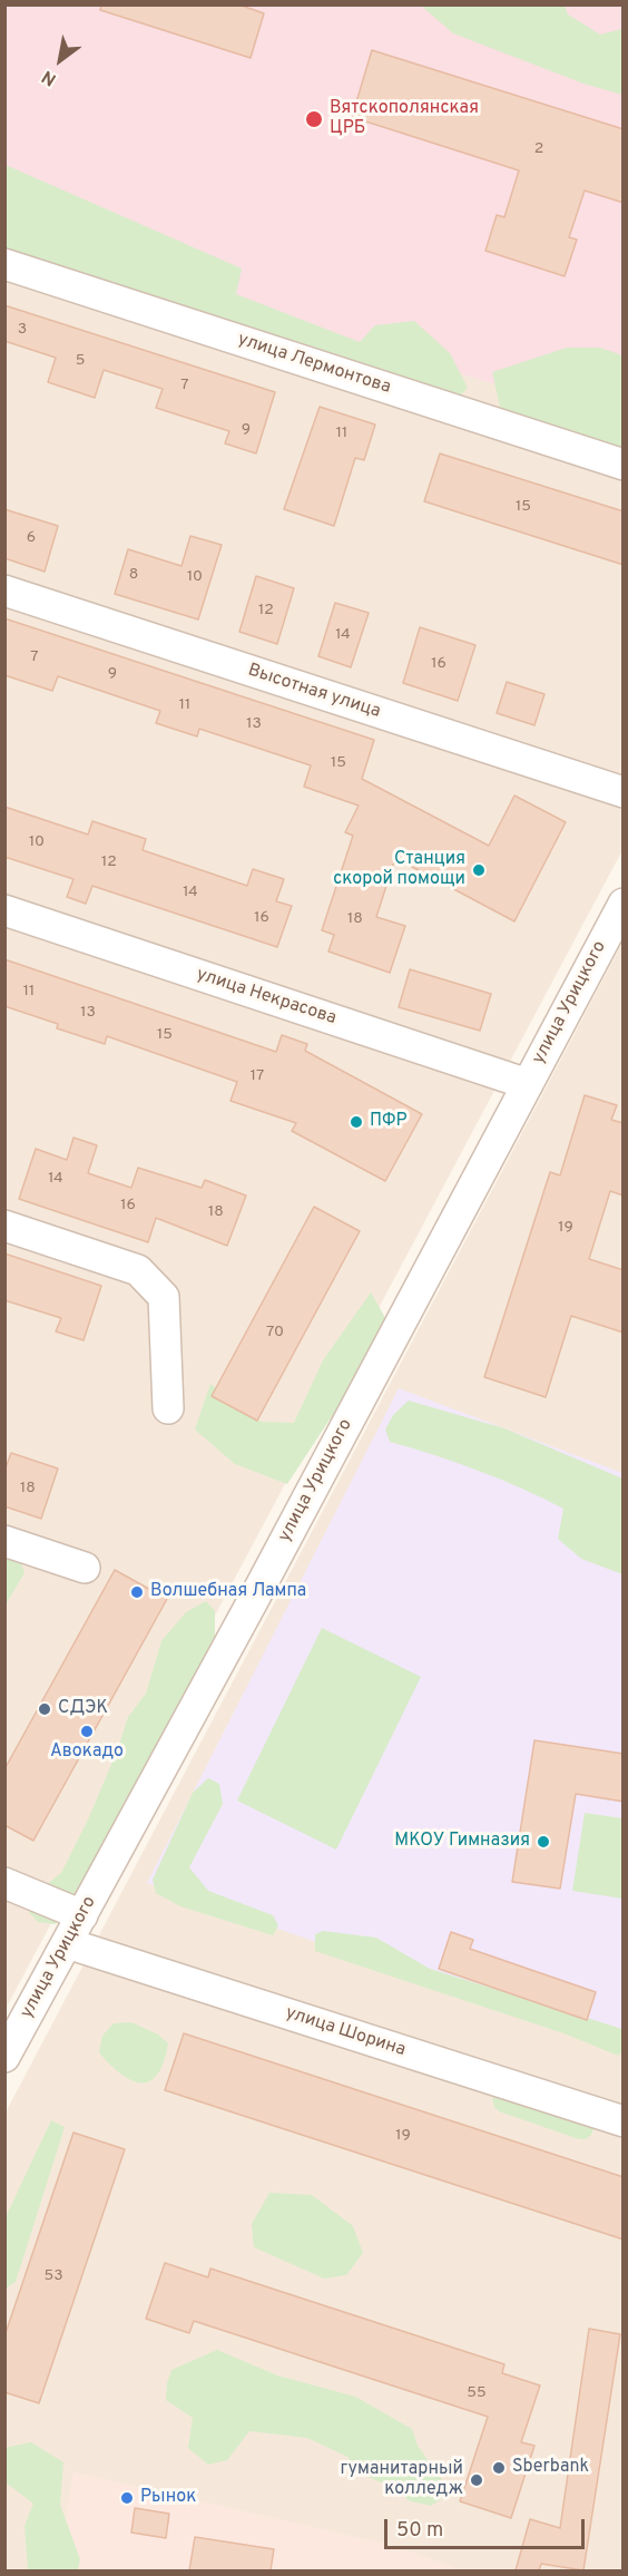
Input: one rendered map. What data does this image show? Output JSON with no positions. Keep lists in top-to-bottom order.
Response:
{
  "streets": {
    "street": [
      "улица Лермонтова",
      "Высотная улица",
      "улица Некрасова",
      "улица Урицкого",
      "улица Шорина"
    ]
  },
  "crossings": [
    ["улица Некрасова", "улица Урицкого"],
    ["улица Урицкого", "улица Шорина"]
  ],
  "places": [
    "Вятскополянская ЦРБ",
    "Станция скорой помощи",
    "ПФР",
    "Волшебная Лампа",
    "СДЭК",
    "Авокадо",
    "МКОУ Гимназия",
    "Sberbank",
    "гуманитарный колледж",
    "Рынок"
  ],
  "house_numbers": [
    "2",
    "3",
    "5",
    "7",
    "9",
    "11",
    "15",
    "6",
    "8",
    "10",
    "12",
    "14",
    "7",
    "16",
    "9",
    "11",
    "13",
    "15",
    "10",
    "12",
    "14",
    "16",
    "18",
    "11",
    "13",
    "15",
    "17",
    "14",
    "16",
    "18",
    "19",
    "70",
    "18",
    "19",
    "53",
    "55"
  ],
  "scale_bar": "50 m",
  "north": "bottom left"
}
